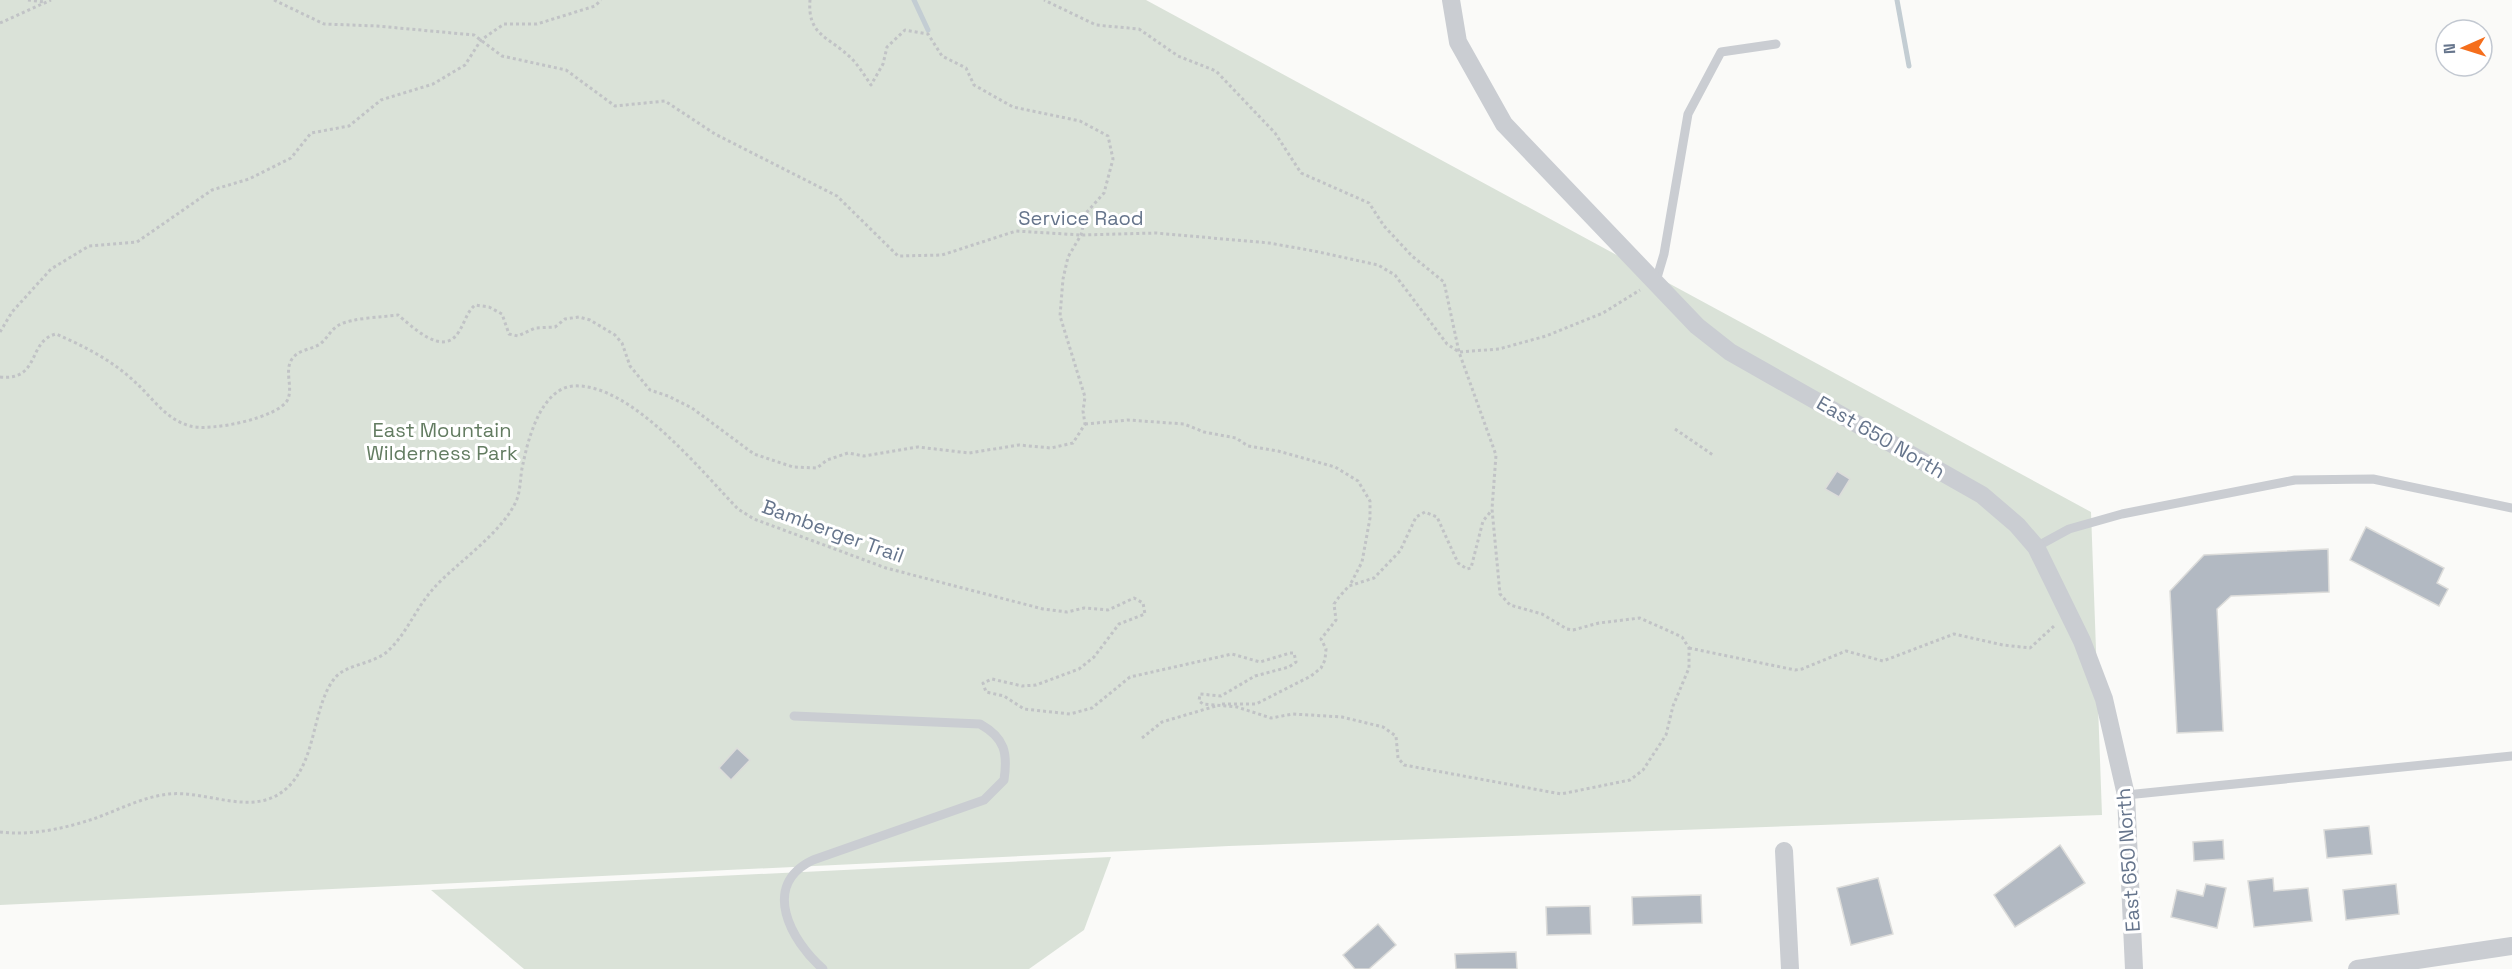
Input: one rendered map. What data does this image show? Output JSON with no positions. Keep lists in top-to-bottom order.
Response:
{
  "streets": {
    "street": ["East 650 North"],
    "path": ["Service Raod", "Bamberger Trail"]
  },
  "parks": ["East Mountain Wilderness Park"],
  "north": "left"
}
